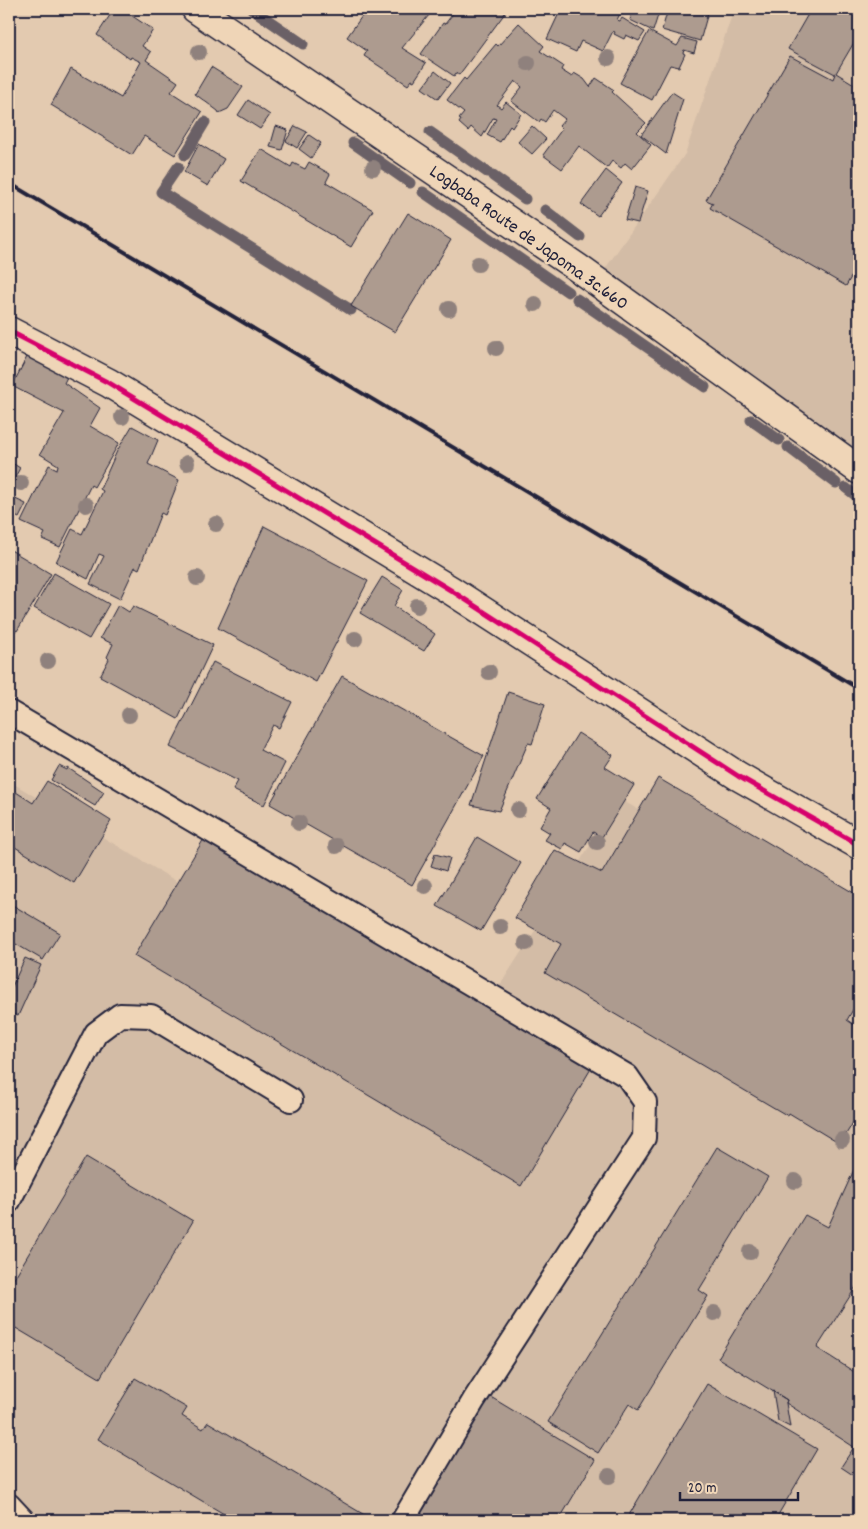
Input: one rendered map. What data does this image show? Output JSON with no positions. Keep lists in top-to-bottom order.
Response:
{
  "streets": {
    "street": ["Logbaba Route de Japoma 3c.660"]
  },
  "scale_bar": "20 m"
}
